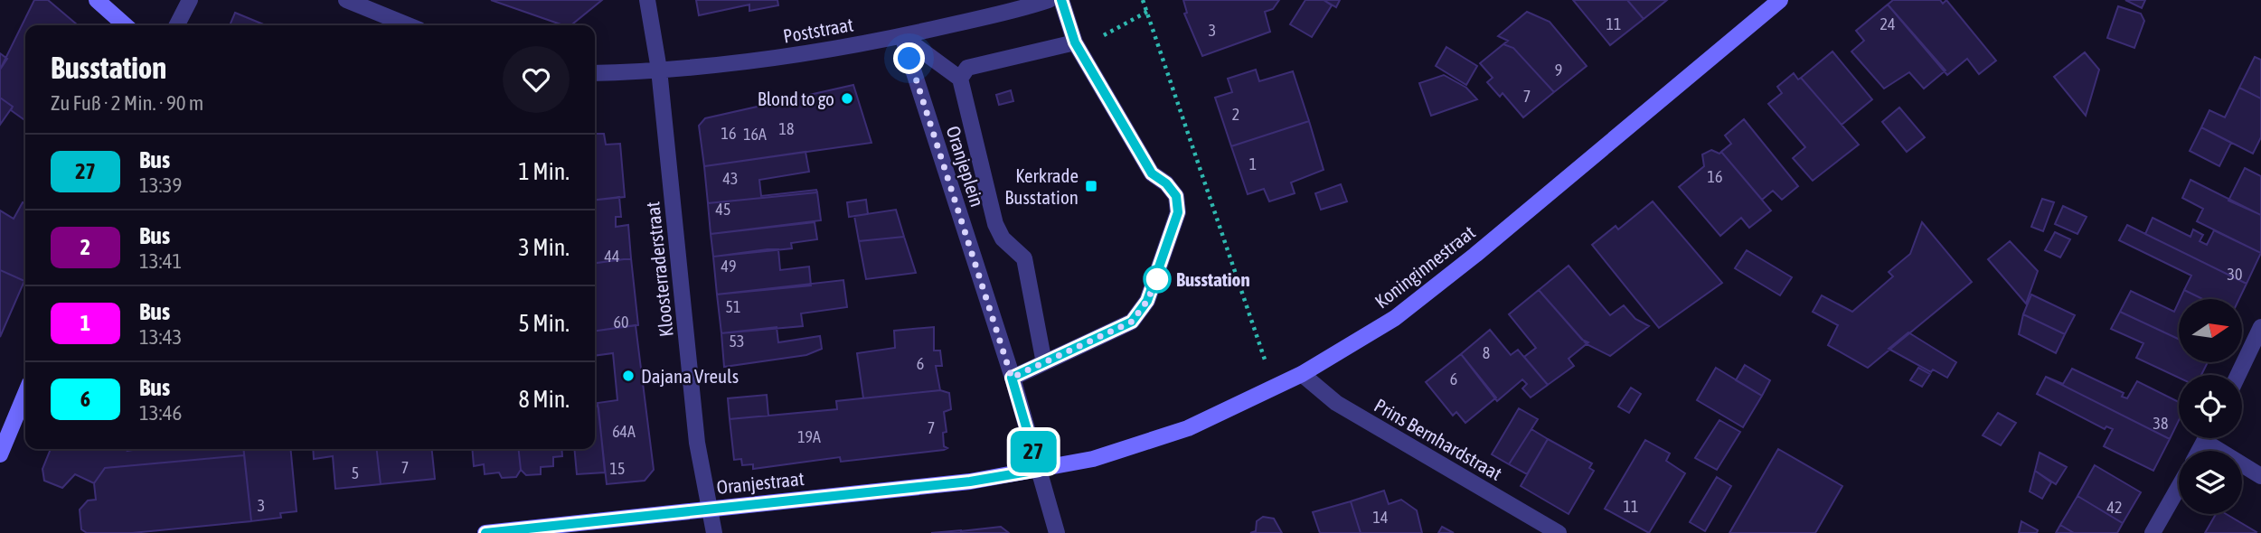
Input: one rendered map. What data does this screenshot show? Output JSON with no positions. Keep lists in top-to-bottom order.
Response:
{
  "streets": {
    "main road": ["Koninginnestraat", "Oranjestraat"],
    "street": [
      "Poststraat",
      "Oranjeplein",
      "Kloosterraderstraat",
      "Prins Bernhardstraat"
    ]
  },
  "crossings": [
    ["Poststraat", "Oranjeplein"],
    ["Poststraat", "Kloosterraderstraat"],
    ["Oranjeplein", "Koninginnestraat"],
    ["Oranjeplein", "Oranjestraat"],
    ["Koninginnestraat", "Prins Bernhardstraat"],
    ["Koninginnestraat", "Oranjestraat"],
    ["Kloosterraderstraat", "Oranjestraat"]
  ],
  "places": {
    "other": ["Blond to go", "Busstation", "Dajana Vreuls"],
    "transit": ["Kerkrade Busstation"]
  },
  "lines": ["bus line 27"],
  "house_numbers": [
    "11",
    "24",
    "3",
    "9",
    "7",
    "2",
    "18",
    "16",
    "16A",
    "1",
    "16",
    "43",
    "45",
    "44",
    "49",
    "30",
    "51",
    "60",
    "53",
    "8",
    "6",
    "6",
    "38",
    "7",
    "64A",
    "19A",
    "7",
    "15",
    "5",
    "3",
    "11",
    "42",
    "14"
  ],
  "north": "right",
  "page": {
    "on_map": "27",
    "heading": ["Busstation", "Zu Fuß · 2 Min. · 90 m"],
    "list": [
      {
        "mark": "27",
        "name": "Bus",
        "note": "13:39",
        "value": "1 Min."
      },
      {
        "mark": "2",
        "name": "Bus",
        "note": "13:41",
        "value": "3 Min."
      },
      {
        "mark": "1",
        "name": "Bus",
        "note": "13:43",
        "value": "5 Min."
      },
      {
        "mark": "6",
        "name": "Bus",
        "note": "13:46",
        "value": "8 Min."
      }
    ]
  }
}
